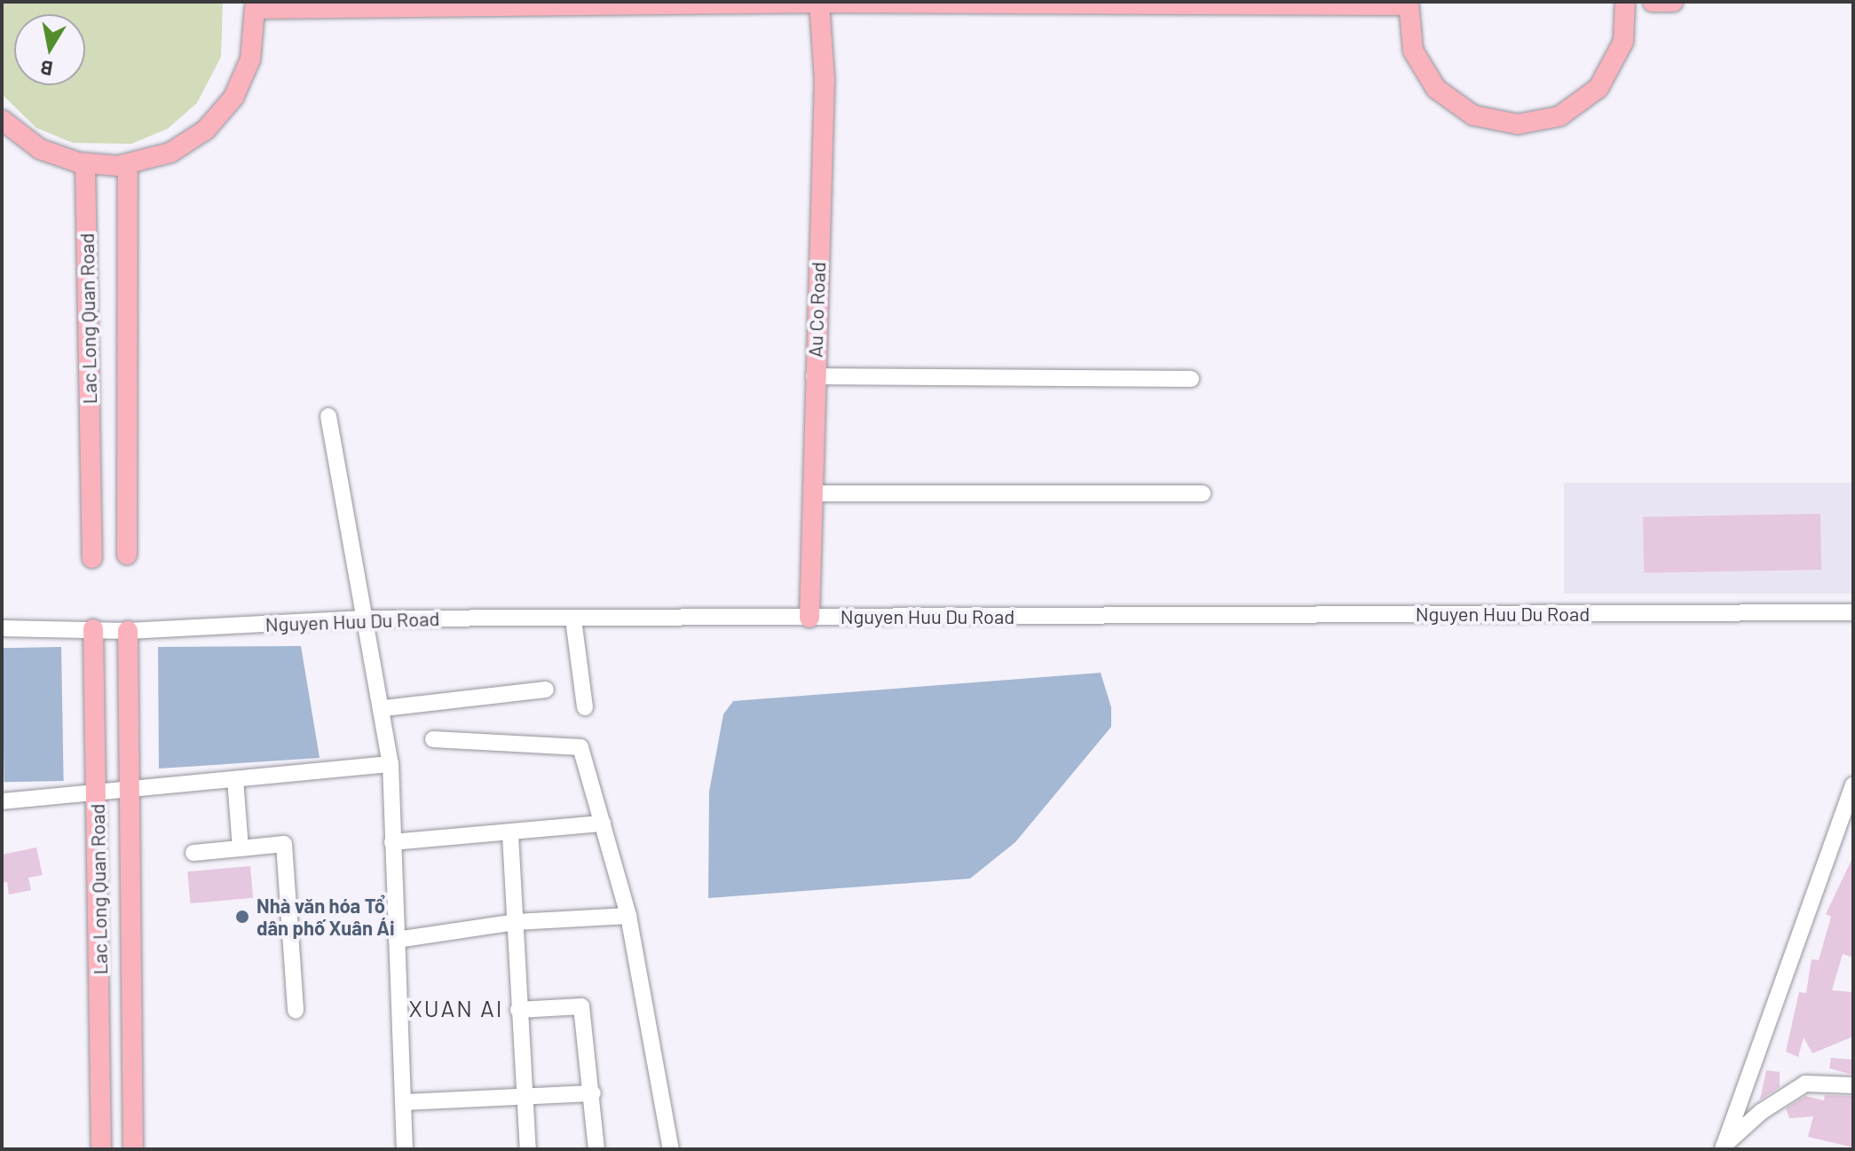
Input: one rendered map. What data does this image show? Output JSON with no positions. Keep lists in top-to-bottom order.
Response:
{
  "streets": {
    "main road": ["Au Co Road", "Lac Long Quan Road"],
    "street": ["Nguyen Huu Du Road"]
  },
  "crossings": [
    ["Au Co Road", "Nguyen Huu Du Road"],
    ["Lac Long Quan Road", "Nguyen Huu Du Road"]
  ],
  "districts": ["XUAN AI"],
  "places": ["Nhà văn hóa Tổ dân phố Xuân Ái"],
  "north": "bottom"
}
